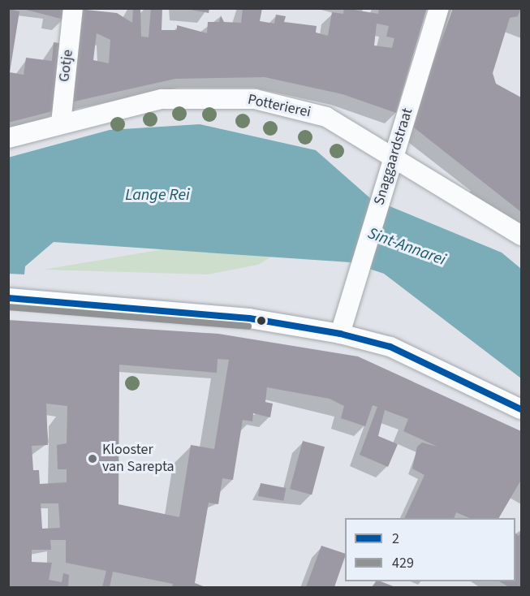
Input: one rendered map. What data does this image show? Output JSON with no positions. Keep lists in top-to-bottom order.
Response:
{
  "streets": {
    "street": ["Gotje", "Potterierei", "Snaggaardstraat"]
  },
  "crossings": [
    ["Gotje", "Potterierei"],
    ["Potterierei", "Snaggaardstraat"]
  ],
  "water": ["Lange Rei", "Sint-Annarei"],
  "places": ["Klooster van Sarepta"],
  "lines": ["transit line 2", "transit line 429"],
  "legend": ["2", "429"]
}
